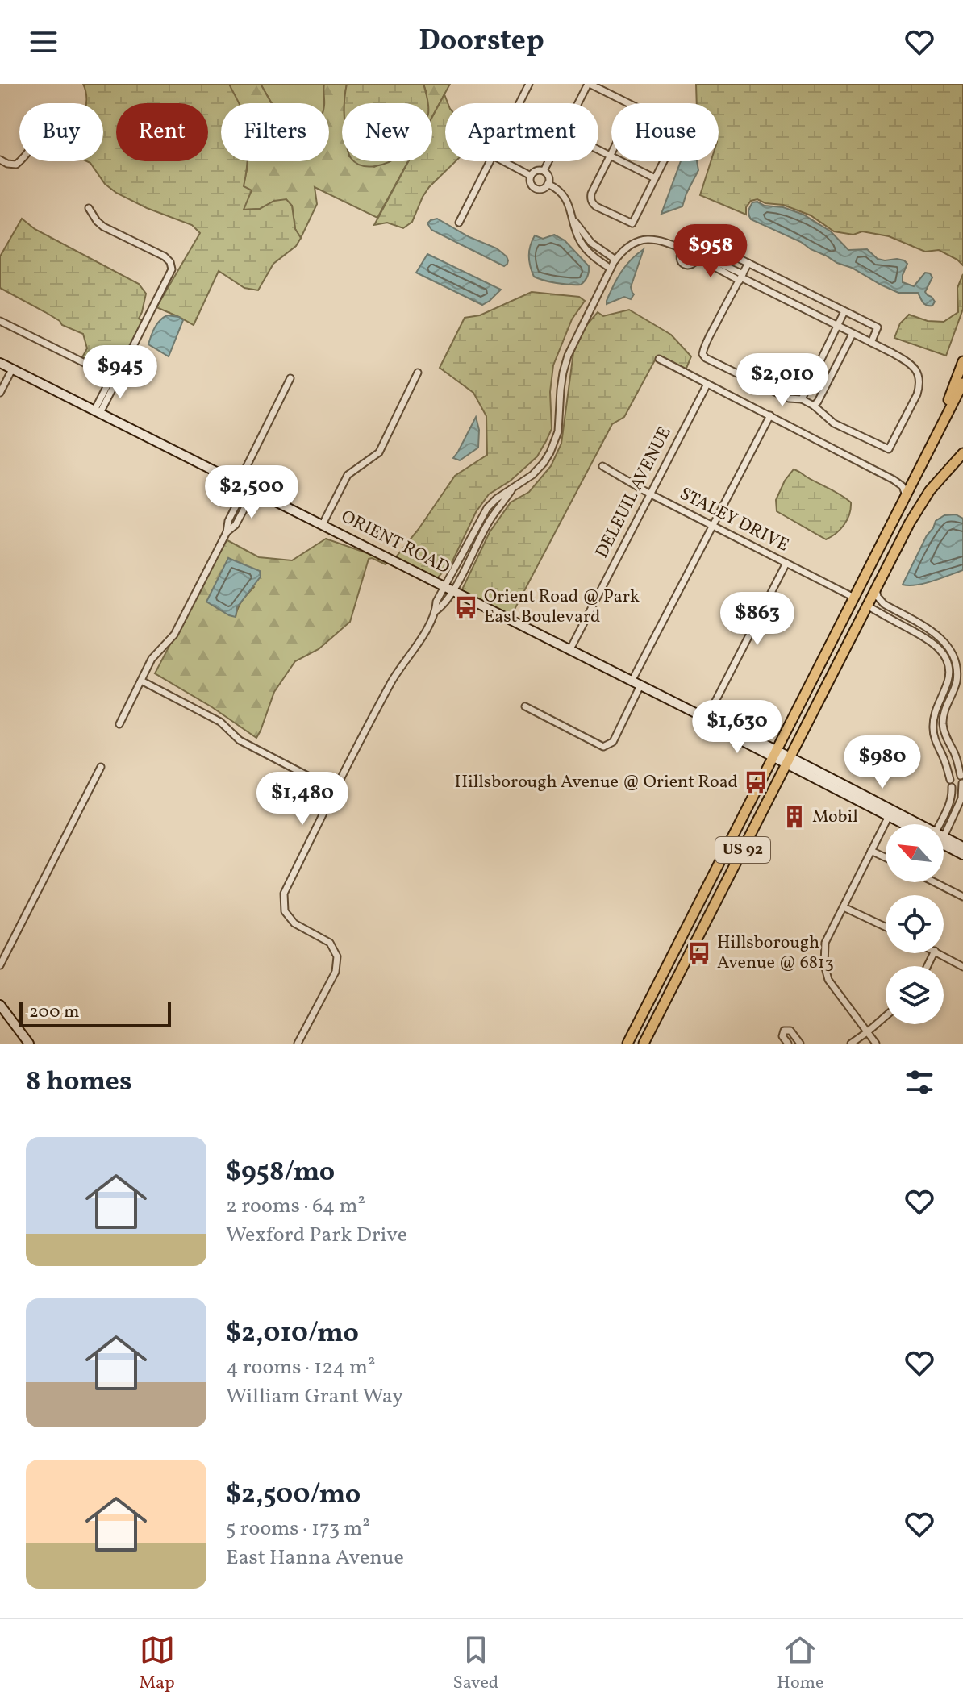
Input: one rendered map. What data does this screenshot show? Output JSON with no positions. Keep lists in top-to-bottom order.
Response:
{
  "streets": {
    "main road": ["US 92"],
    "street": ["DELEUIL AVENUE", "STALEY DRIVE", "ORIENT ROAD"]
  },
  "crossings": [
    ["DELEUIL AVENUE", "STALEY DRIVE"],
    ["DELEUIL AVENUE", "ORIENT ROAD"],
    ["STALEY DRIVE", "US 92"],
    ["ORIENT ROAD", "US 92"]
  ],
  "places": {
    "bus stop": ["Orient Road @ Park East Boulevard", "Hillsborough Avenue @ Orient Road", "Hillsborough Avenue @ 6813"],
    "building": ["Mobil"]
  },
  "scale_bar": "200 m",
  "north": "top left",
  "page": {
    "header": "Doorstep",
    "chip": [
      "Buy",
      "Rent",
      "Filters",
      "New",
      "Apartment",
      "House"
    ],
    "price": [
      "$958",
      "$945",
      "$2,010",
      "$2,500",
      "$863",
      "$1,630",
      "$980",
      "$1,480"
    ],
    "scale": "200 m",
    "heading": "8 homes",
    "list": [
      {
        "name": "$958/mo",
        "note": "2 rooms · 64 m² · Wexford Park Drive"
      },
      {
        "name": "$2,010/mo",
        "note": "4 rooms · 124 m² · William Grant Way"
      },
      {
        "name": "$2,500/mo",
        "note": "5 rooms · 173 m² · East Hanna Avenue"
      }
    ],
    "tabs": ["Map", "Saved", "Home"]
  }
}
